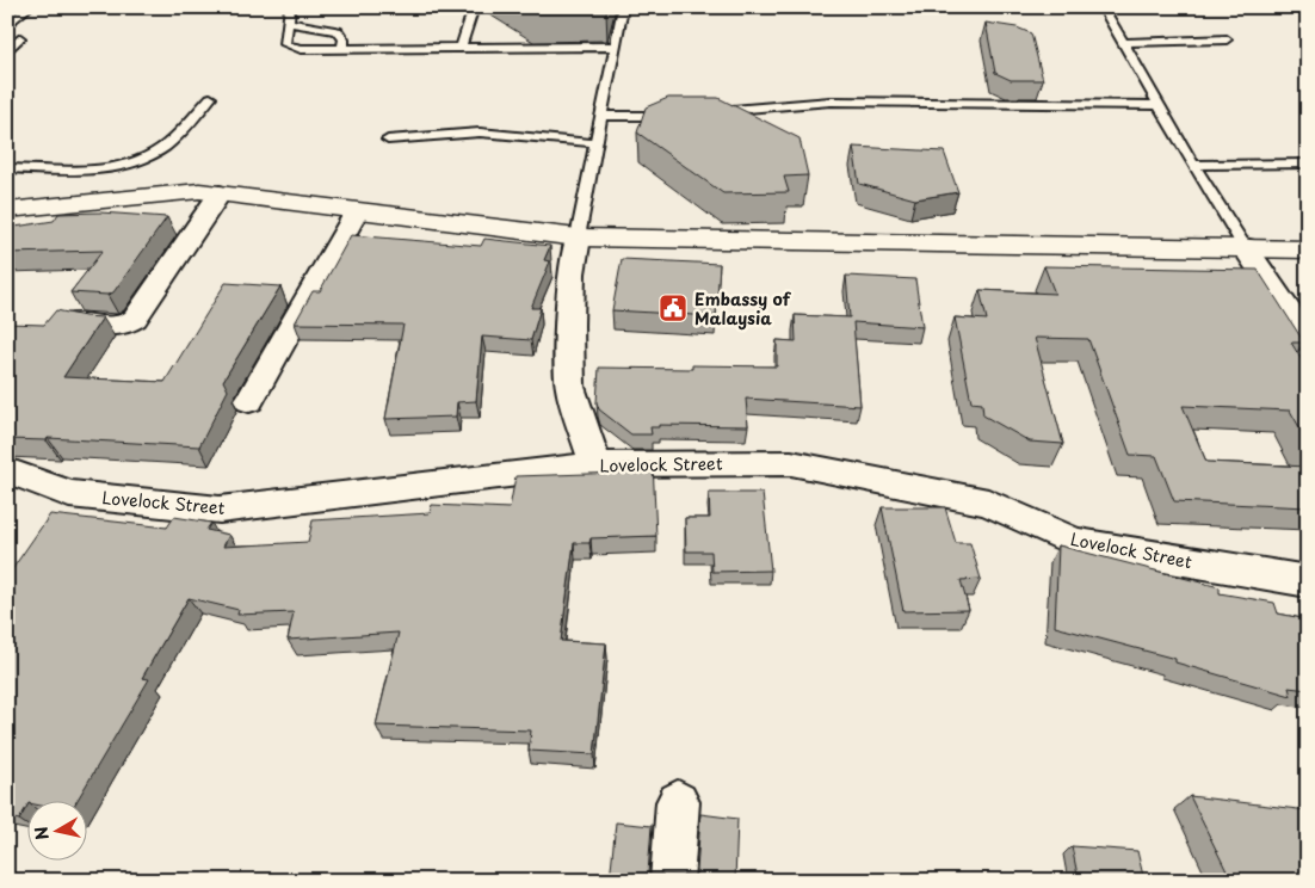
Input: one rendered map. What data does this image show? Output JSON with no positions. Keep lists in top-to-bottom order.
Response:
{
  "streets": {
    "street": ["Lovelock Street"]
  },
  "places": {
    "public building": ["Embassy of Malaysia"]
  },
  "north": "left"
}
